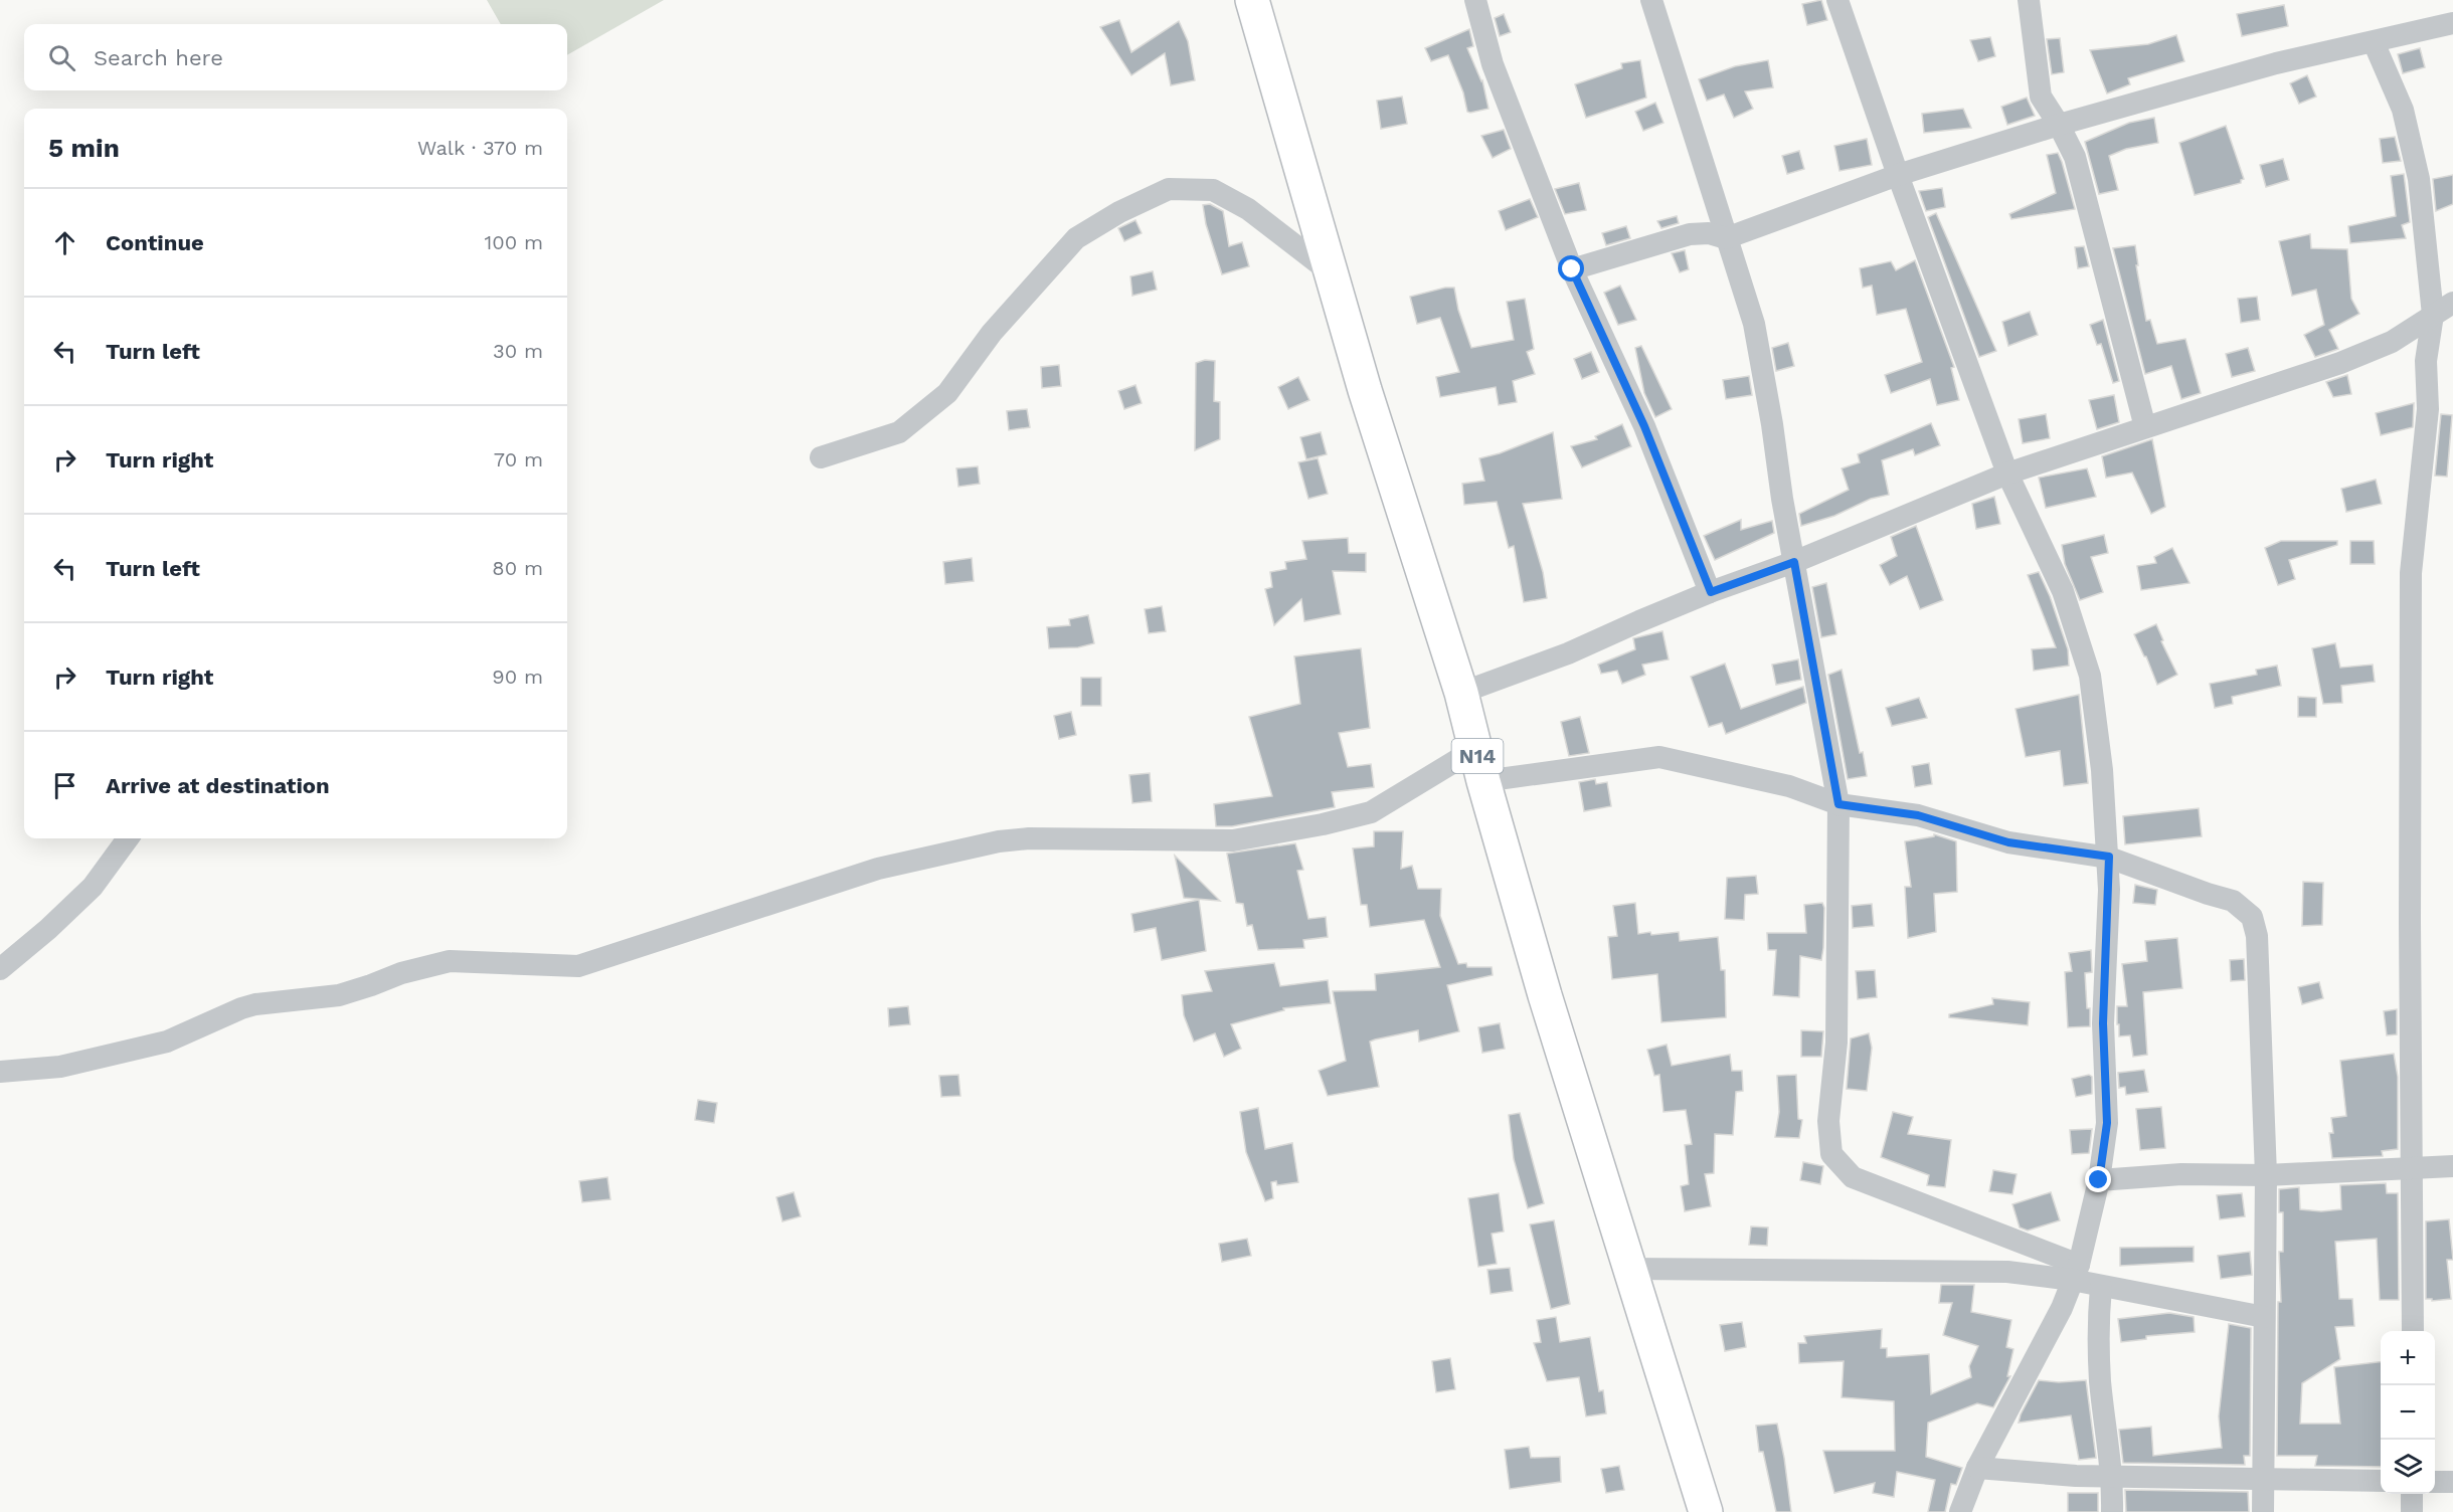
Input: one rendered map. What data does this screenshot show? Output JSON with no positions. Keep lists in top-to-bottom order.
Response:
{
  "streets": {
    "main road": ["N14"]
  },
  "page": {
    "search": "Search here",
    "heading": ["5 min", "Walk · 370 m"],
    "list": [
      ["Continue", "100 m"],
      ["Turn left", "30 m"],
      ["Turn right", "70 m"],
      ["Turn left", "80 m"],
      ["Turn right", "90 m"],
      "Arrive at destination"
    ],
    "map_buttons": ["+", "−"]
  }
}
